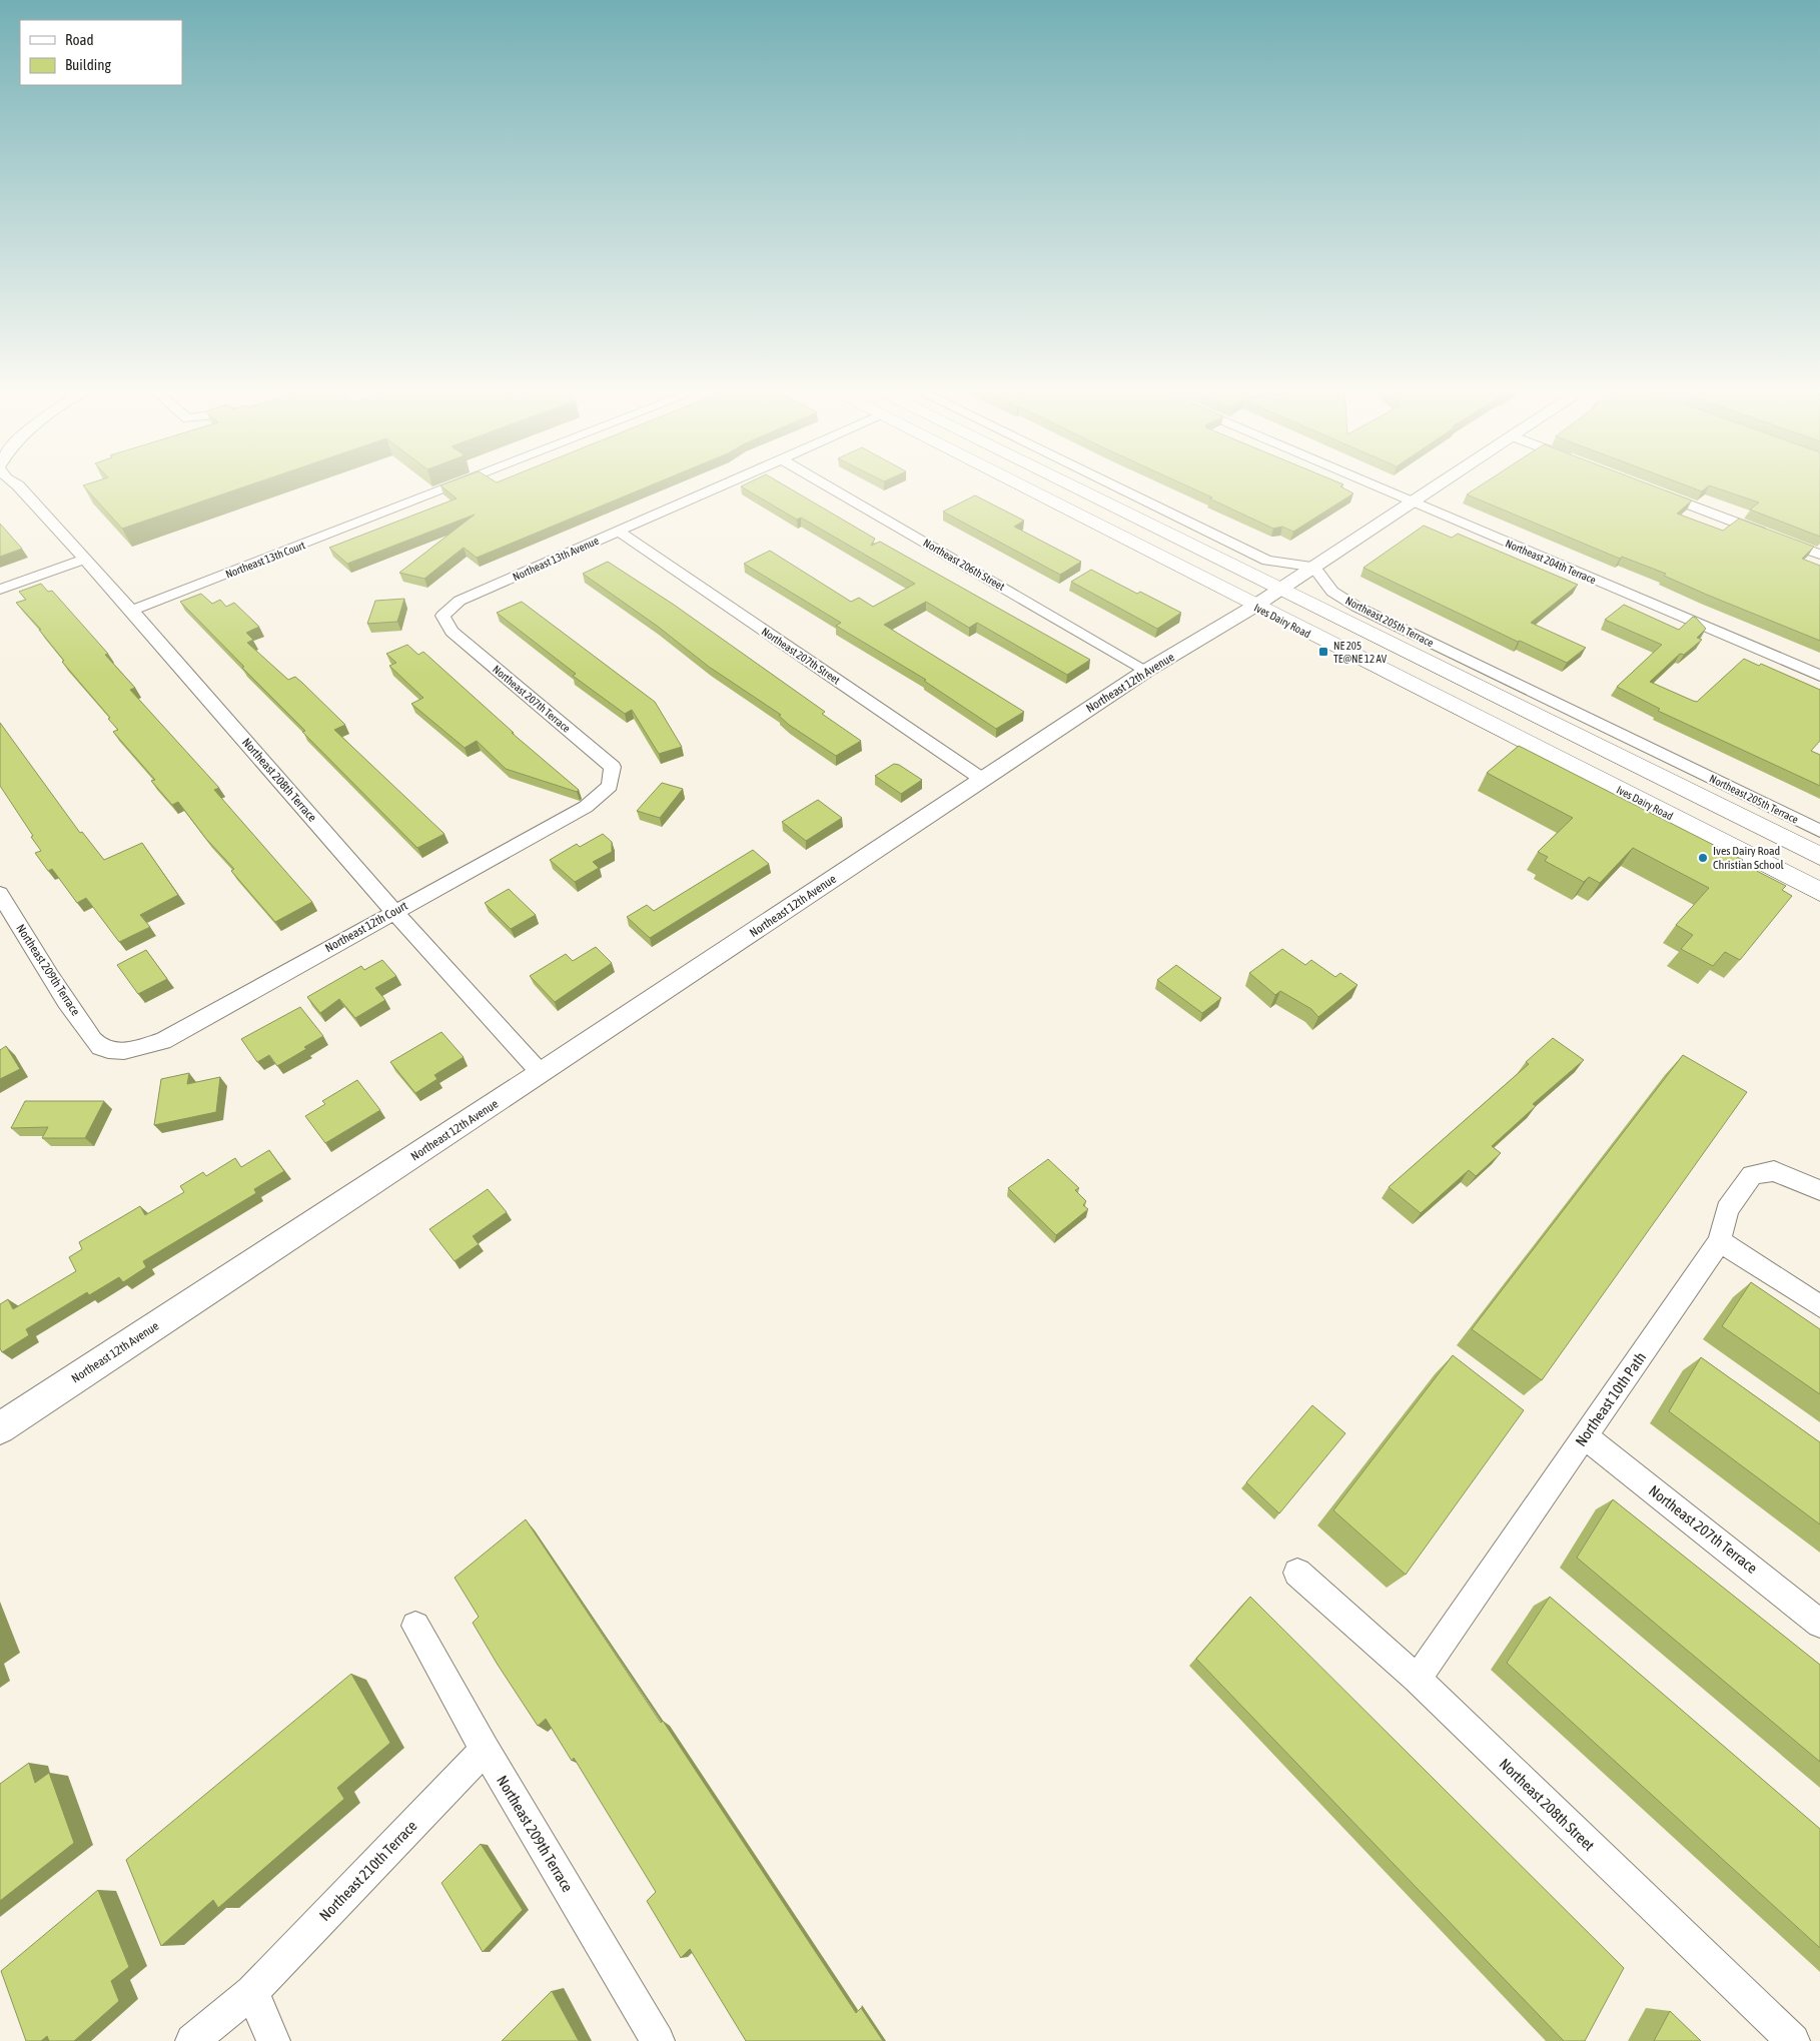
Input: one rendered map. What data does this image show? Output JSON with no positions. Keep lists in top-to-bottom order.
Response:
{
  "streets": {
    "main road": ["Ives Dairy Road"],
    "street": [
      "Northeast 13th Avenue",
      "Northeast 13th Court",
      "Northeast 204th Terrace",
      "Northeast 206th Street",
      "Northeast 205th Terrace",
      "Northeast 207th Street",
      "Northeast 12th Avenue",
      "Northeast 207th Terrace",
      "Northeast 208th Terrace",
      "Northeast 12th Court",
      "Northeast 209th Terrace",
      "Northeast 10th Path",
      "Northeast 208th Street",
      "Northeast 210th Terrace"
    ]
  },
  "crossings": [
    ["Northeast 13th Avenue", "Northeast 207th Street"],
    ["Northeast 13th Avenue", "Northeast 207th Terrace"],
    ["Northeast 13th Court", "Northeast 208th Terrace"],
    ["Northeast 204th Terrace", "Northeast 12th Avenue"],
    ["Northeast 206th Street", "Northeast 12th Avenue"],
    ["Ives Dairy Road", "Northeast 12th Avenue"],
    ["Northeast 205th Terrace", "Northeast 12th Avenue"],
    ["Northeast 207th Street", "Northeast 12th Avenue"],
    ["Northeast 12th Avenue", "Northeast 208th Terrace"],
    ["Northeast 207th Terrace", "Northeast 12th Court"],
    ["Northeast 207th Terrace", "Northeast 10th Path"],
    ["Northeast 208th Terrace", "Northeast 12th Court"],
    ["Northeast 12th Court", "Northeast 209th Terrace"],
    ["Northeast 209th Terrace", "Northeast 210th Terrace"],
    ["Northeast 10th Path", "Northeast 208th Street"]
  ],
  "places": {
    "transit": ["NE 205 TE@NE 12 AV"],
    "other": ["Ives Dairy Road Christian School"]
  },
  "legend": ["Road", "Building"]
}
